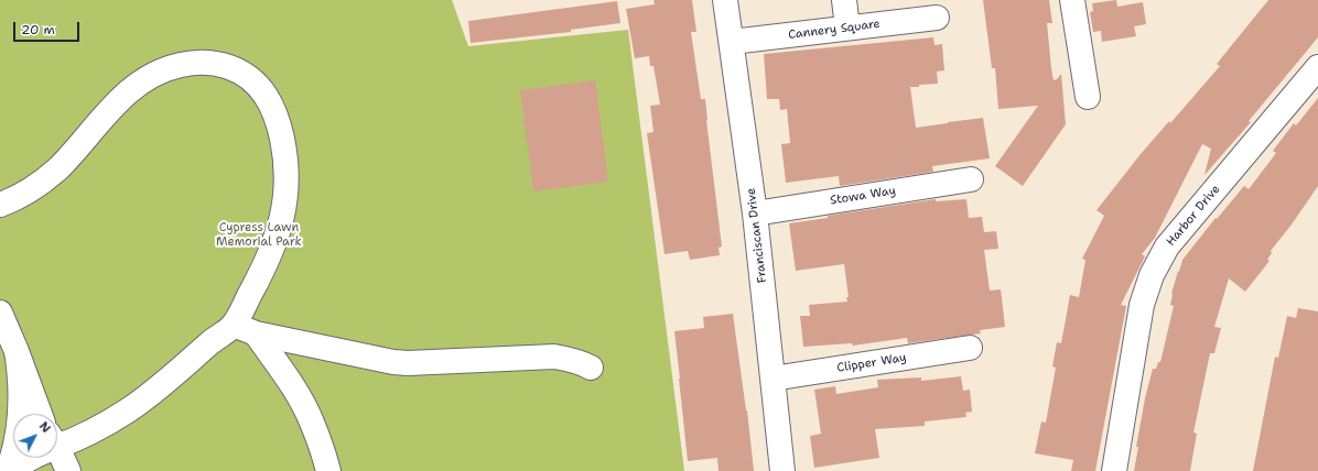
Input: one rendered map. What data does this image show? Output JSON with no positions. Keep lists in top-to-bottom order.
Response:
{
  "streets": {
    "street": [
      "Cannery Square",
      "Stowa Way",
      "Harbor Drive",
      "Franciscan Drive",
      "Clipper Way"
    ]
  },
  "crossings": [
    ["Cannery Square", "Franciscan Drive"],
    ["Stowa Way", "Franciscan Drive"],
    ["Franciscan Drive", "Clipper Way"]
  ],
  "parks": ["Cypress Lawn Memorial Park"],
  "scale_bar": "20 m",
  "north": "top right"
}
